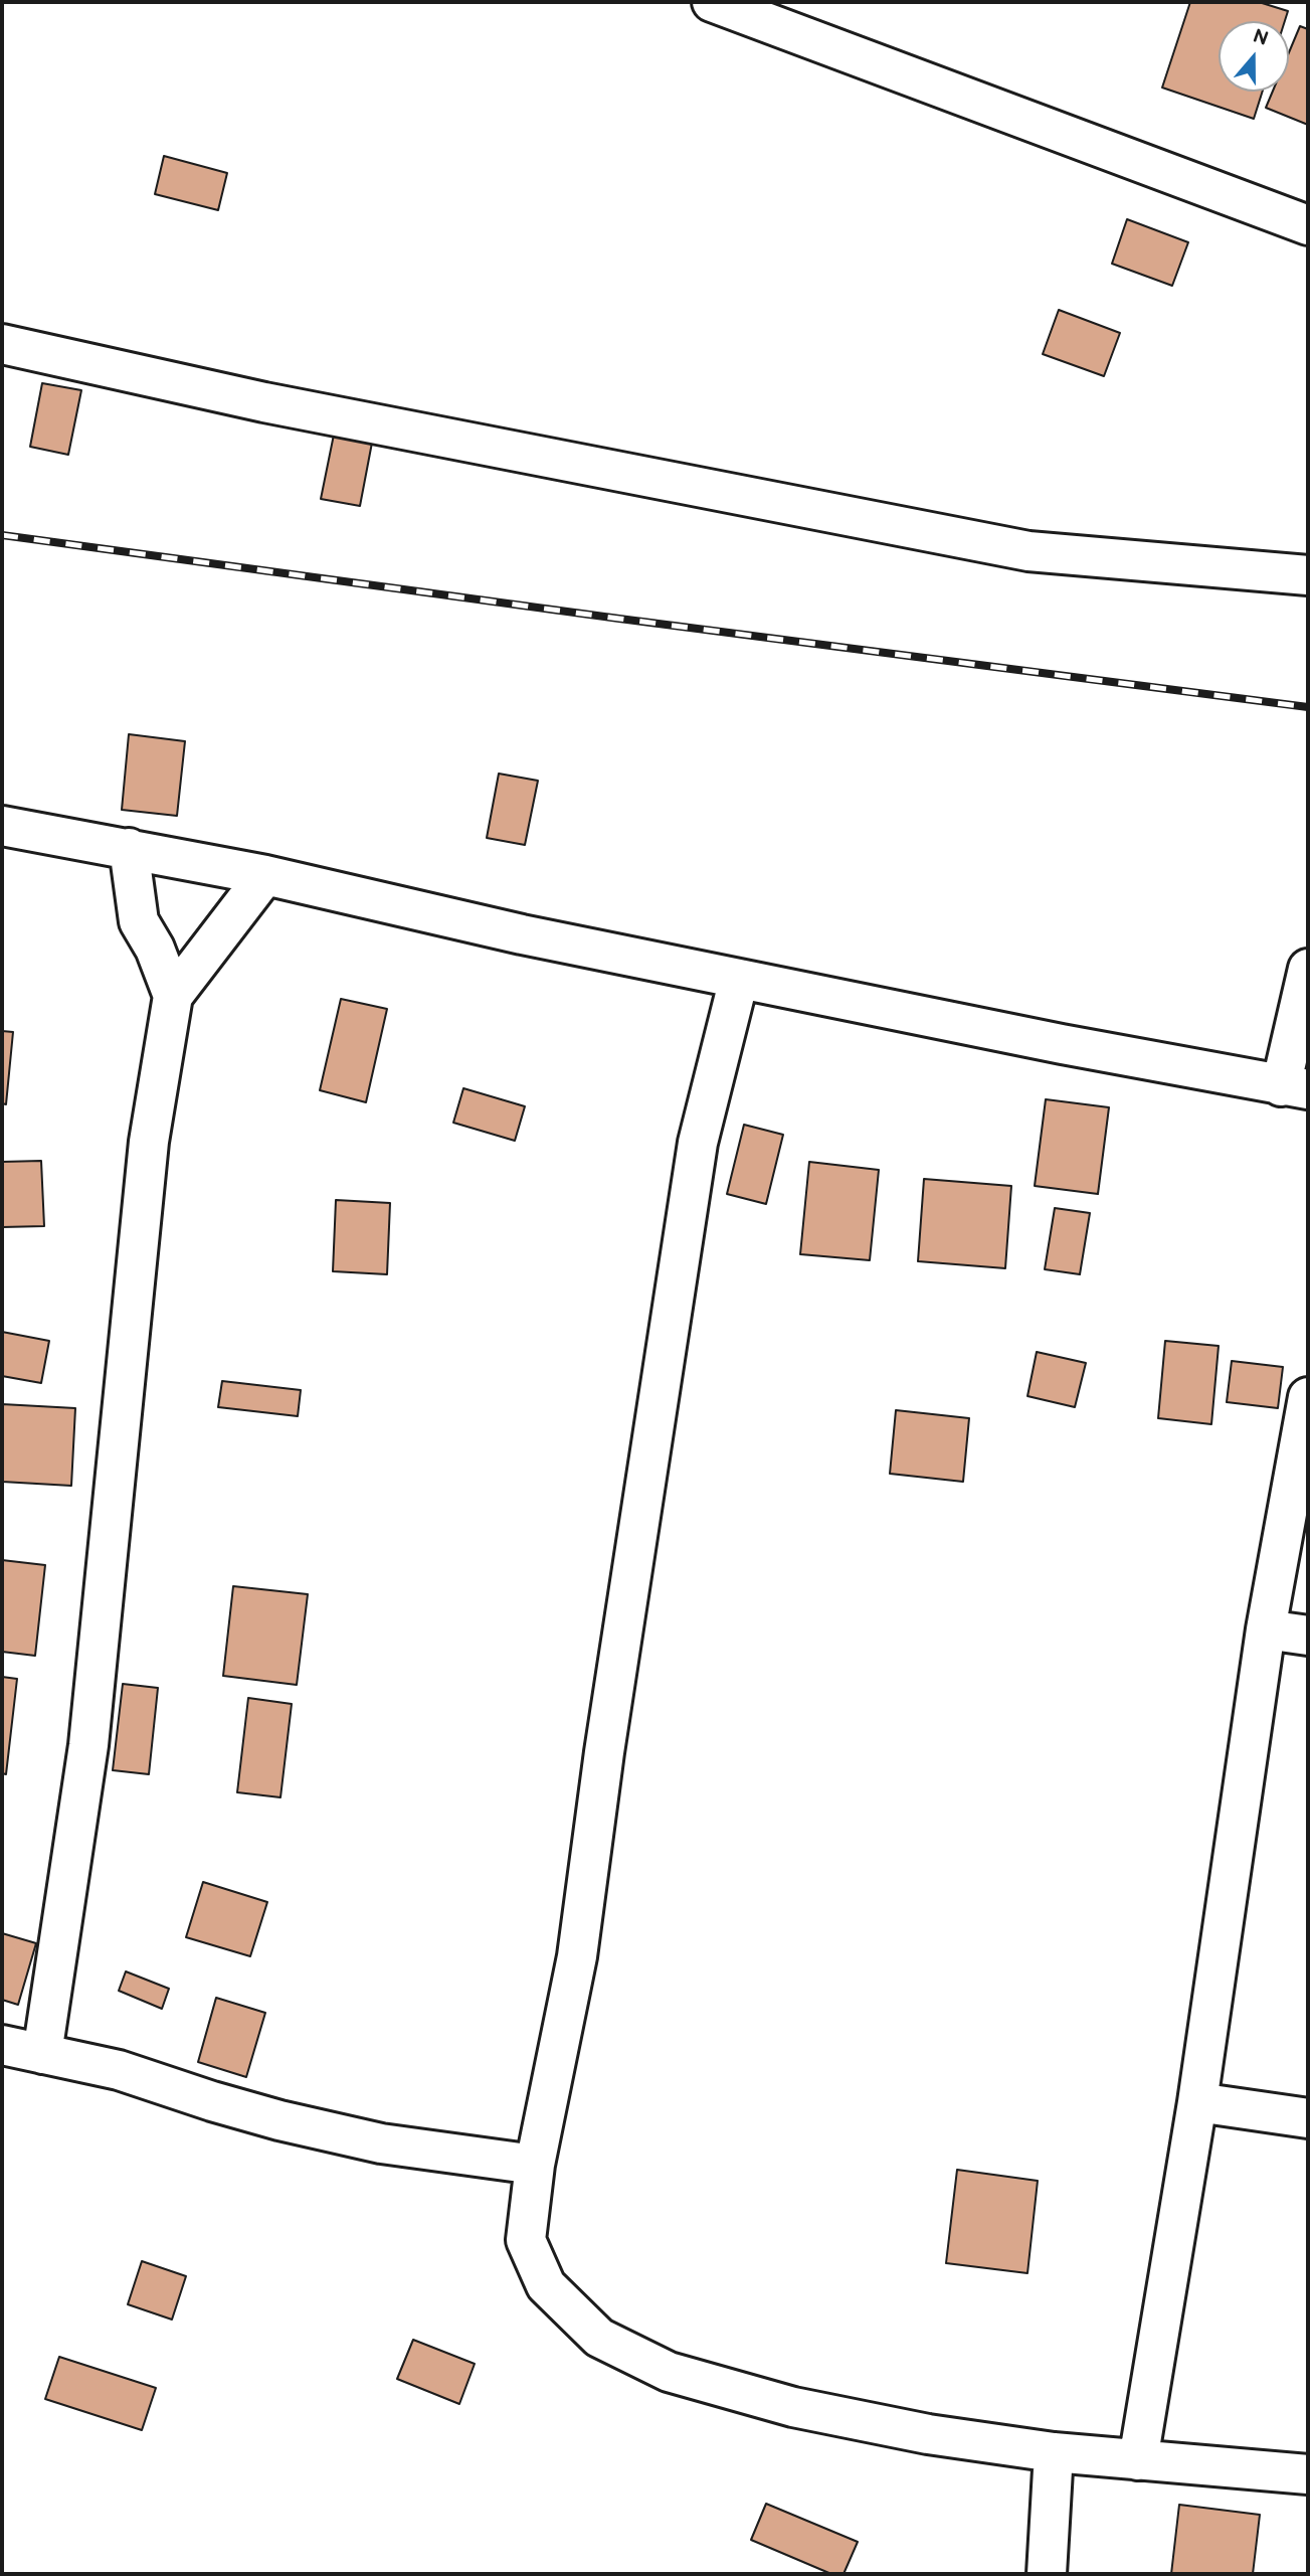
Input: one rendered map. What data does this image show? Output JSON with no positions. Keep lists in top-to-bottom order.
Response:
{
  "north": "top"
}
